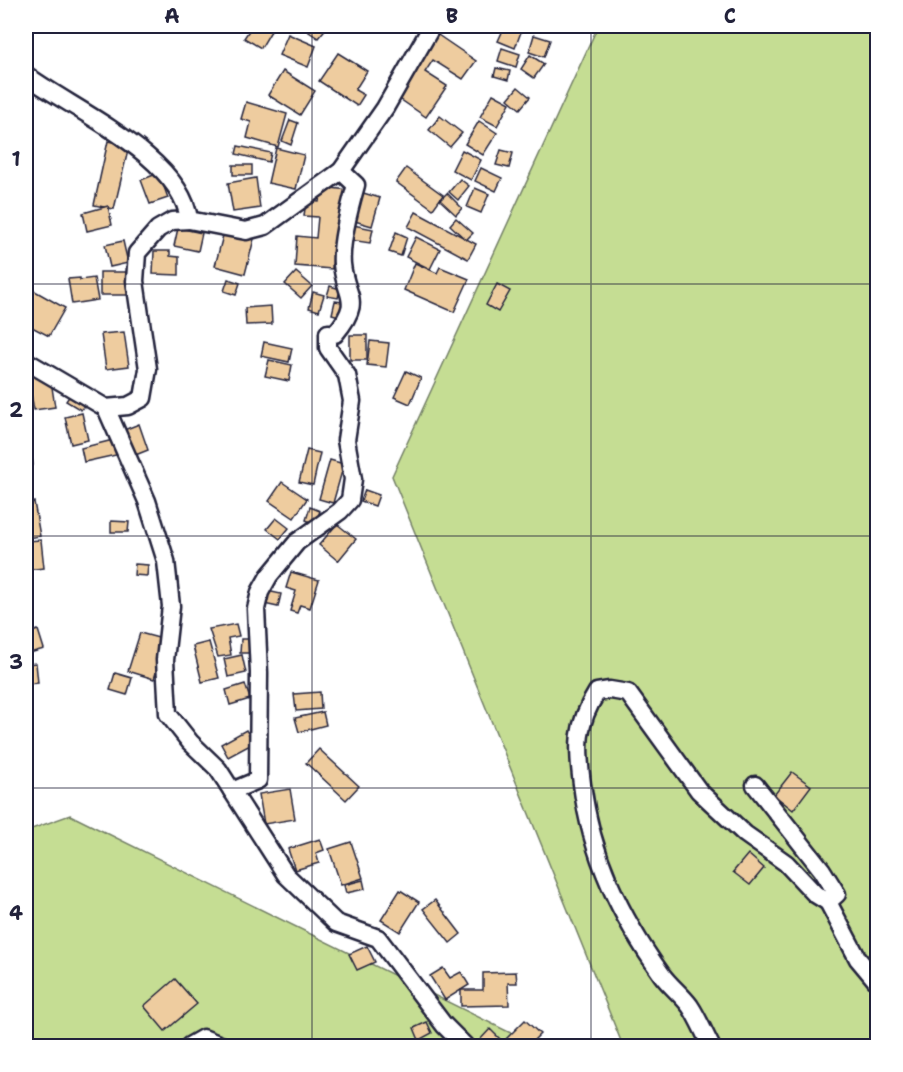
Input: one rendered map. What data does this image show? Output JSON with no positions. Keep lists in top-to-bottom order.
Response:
{
  "grid": {
    "columns": ["A", "B", "C"],
    "rows": [
      "1",
      "2",
      "3",
      "4"
    ]
  }
}
